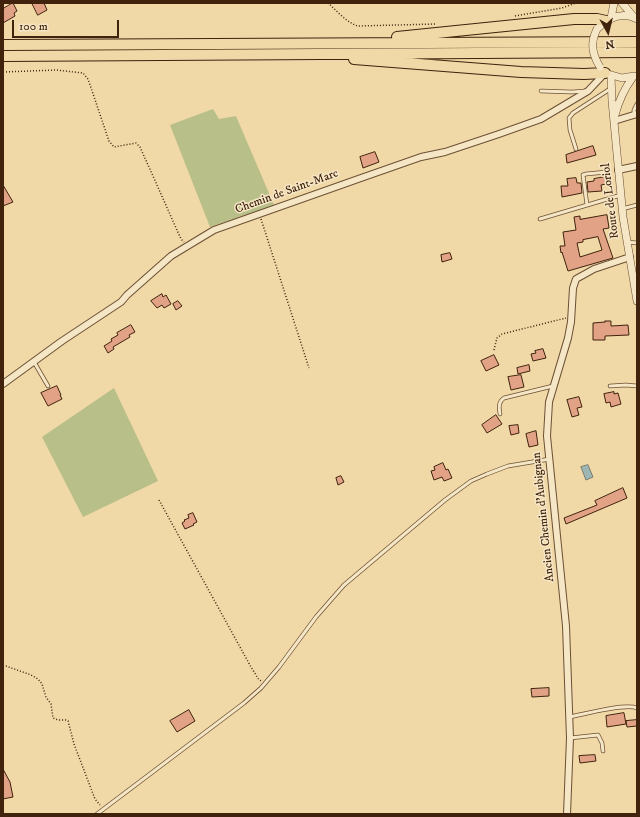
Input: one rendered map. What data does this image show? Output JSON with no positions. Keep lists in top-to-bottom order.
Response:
{
  "streets": {
    "street": ["Chemin de Saint-Marc", "Route de Loriol", "Ancien Chemin d'Aubignan"]
  },
  "crossings": [
    ["Chemin de Saint-Marc", "Route de Loriol"],
    ["Route de Loriol", "Ancien Chemin d'Aubignan"]
  ],
  "scale_bar": "100 m",
  "north": "bottom"
}
